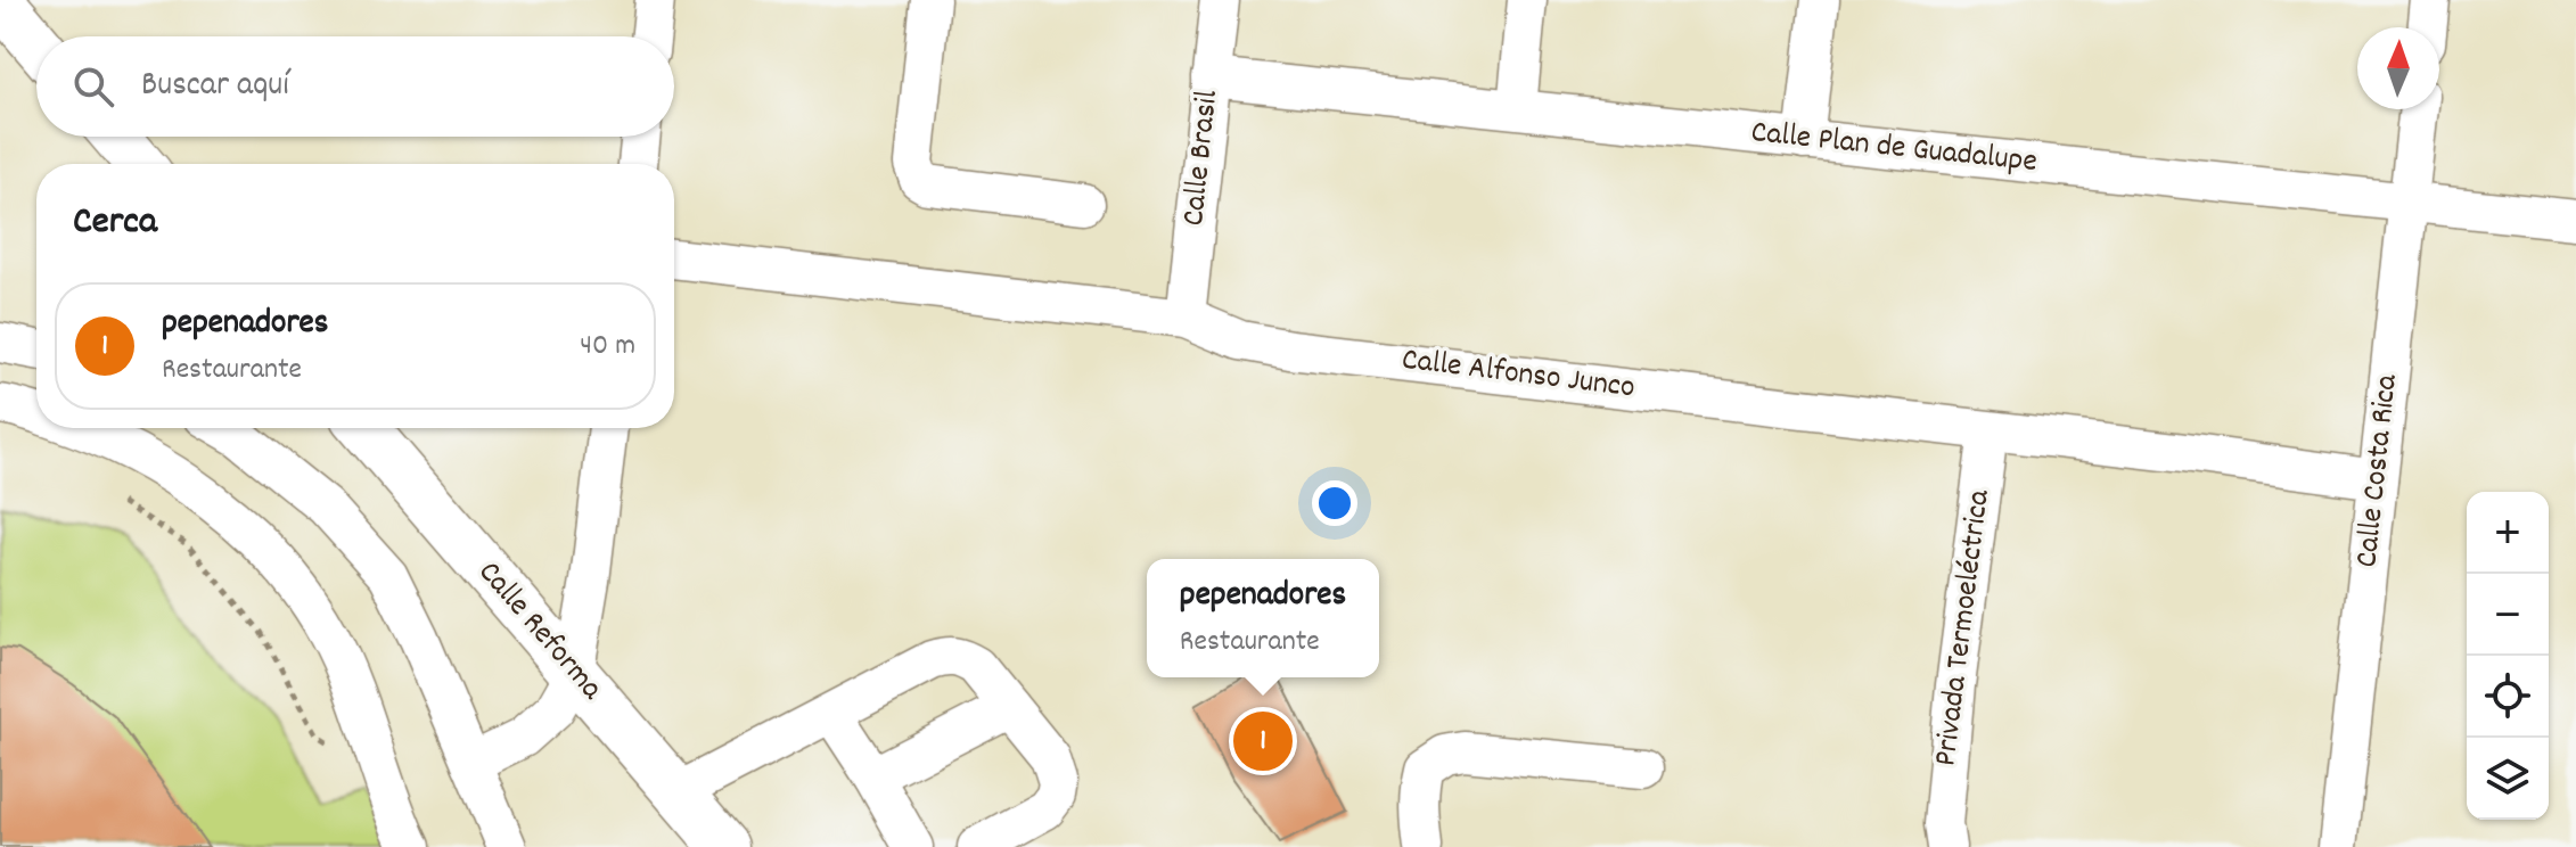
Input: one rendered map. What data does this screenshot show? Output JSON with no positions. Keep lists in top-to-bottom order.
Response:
{
  "streets": {
    "main road": ["Calle Reforma"],
    "street": [
      "Calle Plan de Guadalupe",
      "Calle Brasil",
      "Calle Alfonso Junco",
      "Calle Costa Rica",
      "Privada Termoeléctrica"
    ]
  },
  "crossings": [
    ["Calle Plan de Guadalupe", "Calle Brasil"],
    ["Calle Plan de Guadalupe", "Calle Costa Rica"],
    ["Calle Brasil", "Calle Alfonso Junco"],
    ["Calle Alfonso Junco", "Calle Costa Rica"],
    ["Calle Alfonso Junco", "Privada Termoeléctrica"]
  ],
  "north": "top",
  "page": {
    "search": "Buscar aquí",
    "heading": "Cerca",
    "list": [
      {
        "mark": "1",
        "name": "pepenadores",
        "note": "Restaurante",
        "value": "40 m"
      }
    ],
    "map_buttons": ["+", "−"],
    "popup": ["pepenadores", "Restaurante"],
    "pins": "1"
  }
}
